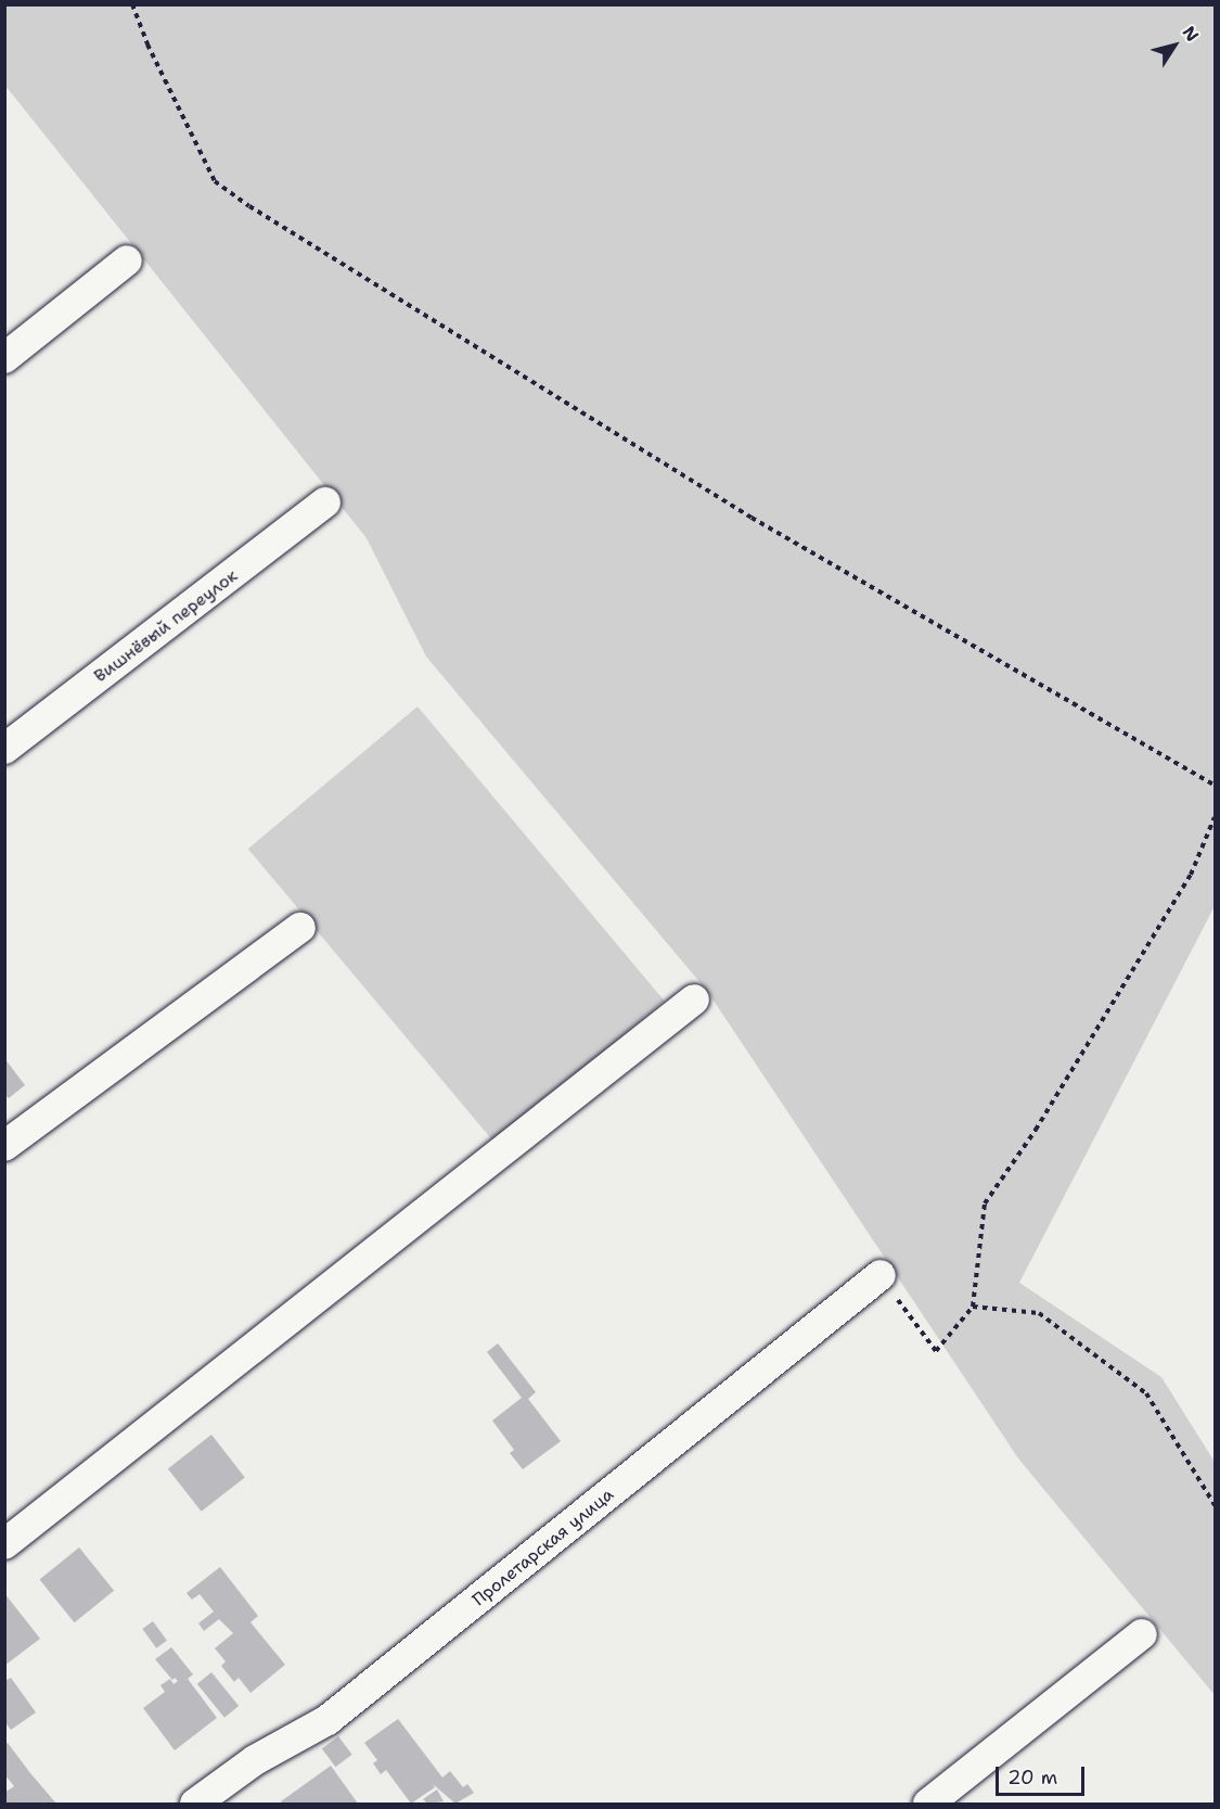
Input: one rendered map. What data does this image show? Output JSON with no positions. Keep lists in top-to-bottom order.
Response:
{
  "streets": {
    "street": ["Вишнёвый переулок", "Пролетарская улица"]
  },
  "scale_bar": "20 m",
  "north": "top right"
}
